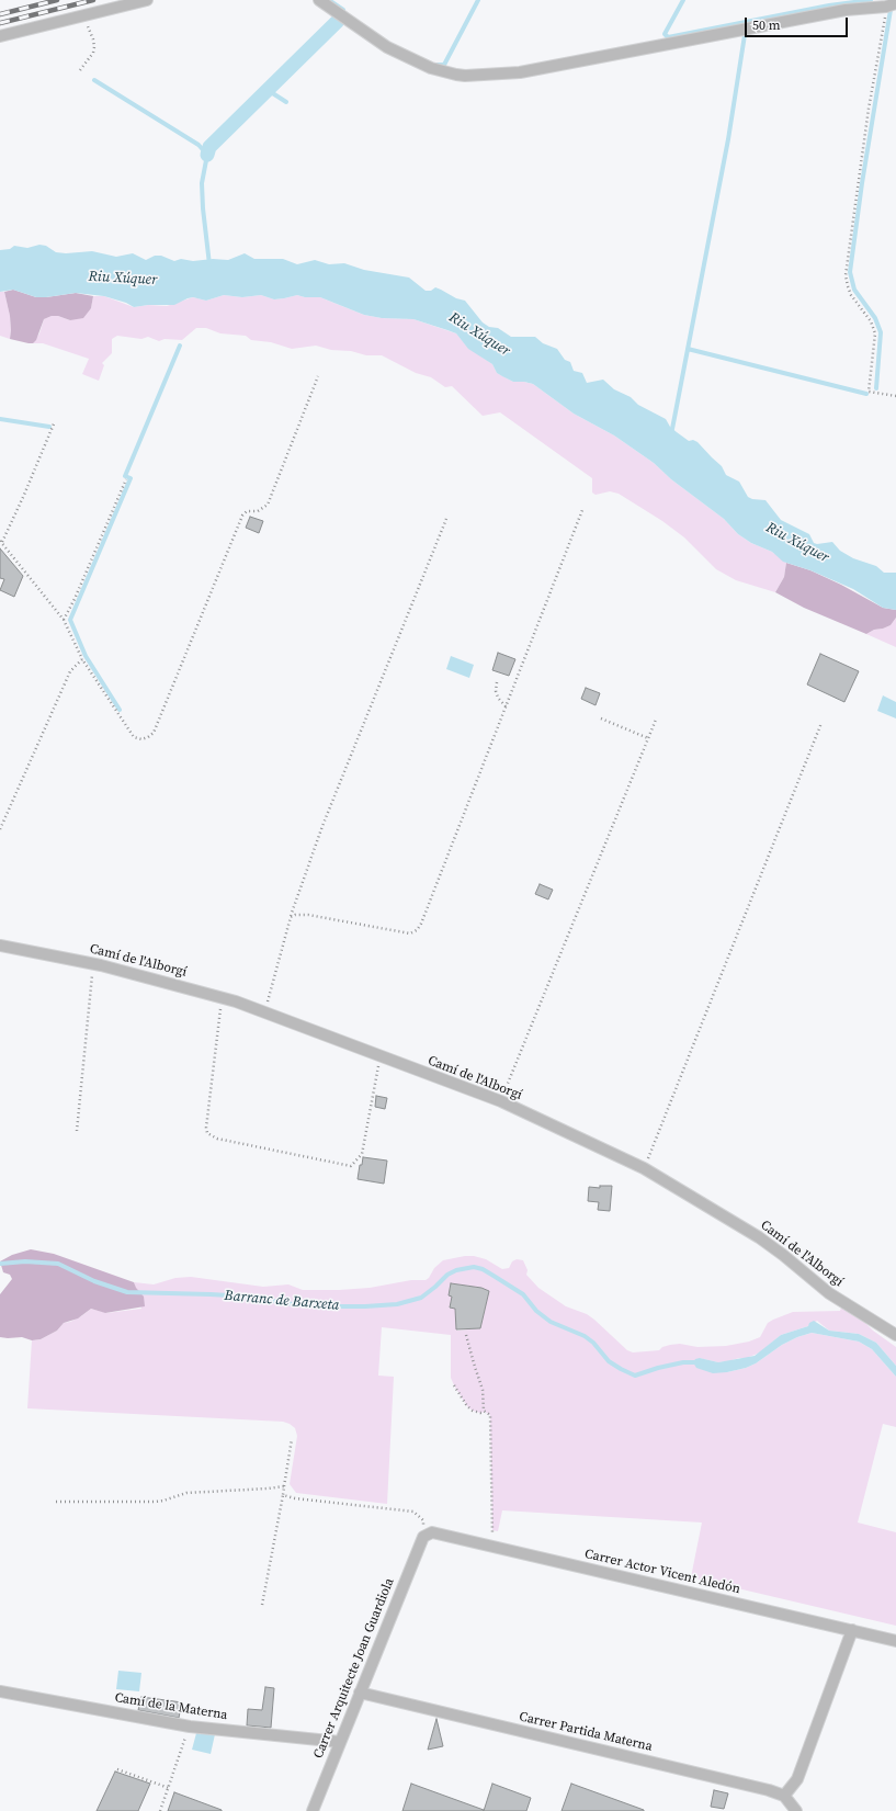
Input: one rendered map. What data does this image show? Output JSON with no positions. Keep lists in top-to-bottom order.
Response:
{
  "streets": {
    "street": [
      "Camí de l'Alborgí",
      "Carrer Actor Vicent Aledón",
      "Carrer Arquitecte Joan Guardiola",
      "Camí de la Materna",
      "Carrer Partida Materna"
    ]
  },
  "crossings": [
    ["Carrer Actor Vicent Aledón", "Carrer Arquitecte Joan Guardiola"],
    ["Carrer Arquitecte Joan Guardiola", "Camí de la Materna"],
    ["Carrer Arquitecte Joan Guardiola", "Carrer Partida Materna"]
  ],
  "water": ["Riu Xúquer", "Barranc de Barxeta"],
  "scale_bar": "50 m"
}
